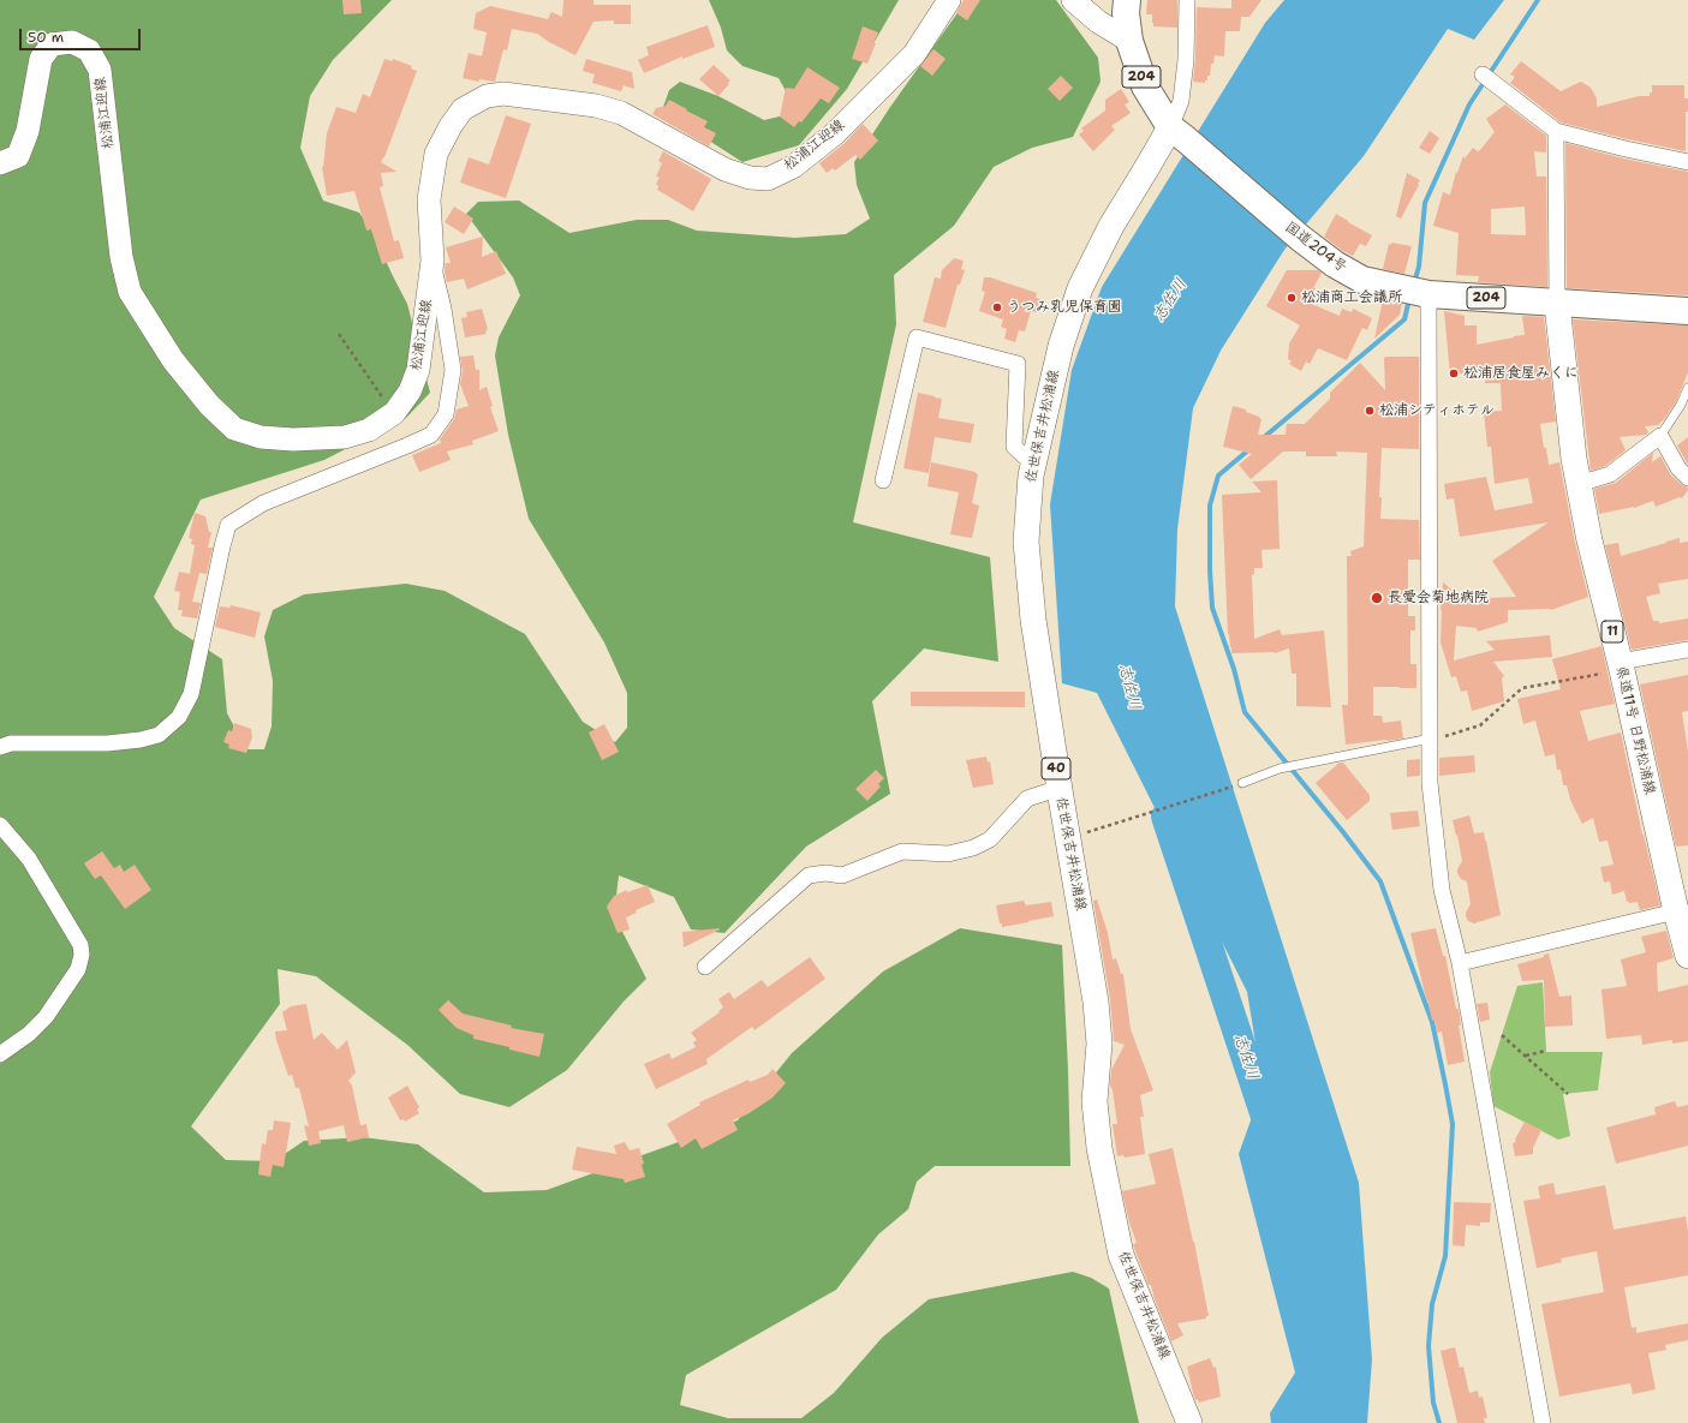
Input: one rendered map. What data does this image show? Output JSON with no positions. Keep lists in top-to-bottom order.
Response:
{
  "streets": {
    "highway": ["204", "国道204号"],
    "main road": [
      "松浦江迎線",
      "佐世保吉井松浦線",
      "11",
      "県道11号 日野松浦線",
      "40"
    ]
  },
  "crossings": [
    ["国道204号", "佐世保吉井松浦線"],
    ["国道204号", "県道11号 日野松浦線"]
  ],
  "water": ["志佐川"],
  "places": [
    "松浦商工会議所",
    "うつみ乳児保育園",
    "松浦居食屋みくに",
    "松浦シティホテル",
    "長愛会菊地病院"
  ],
  "scale_bar": "50 m"
}
